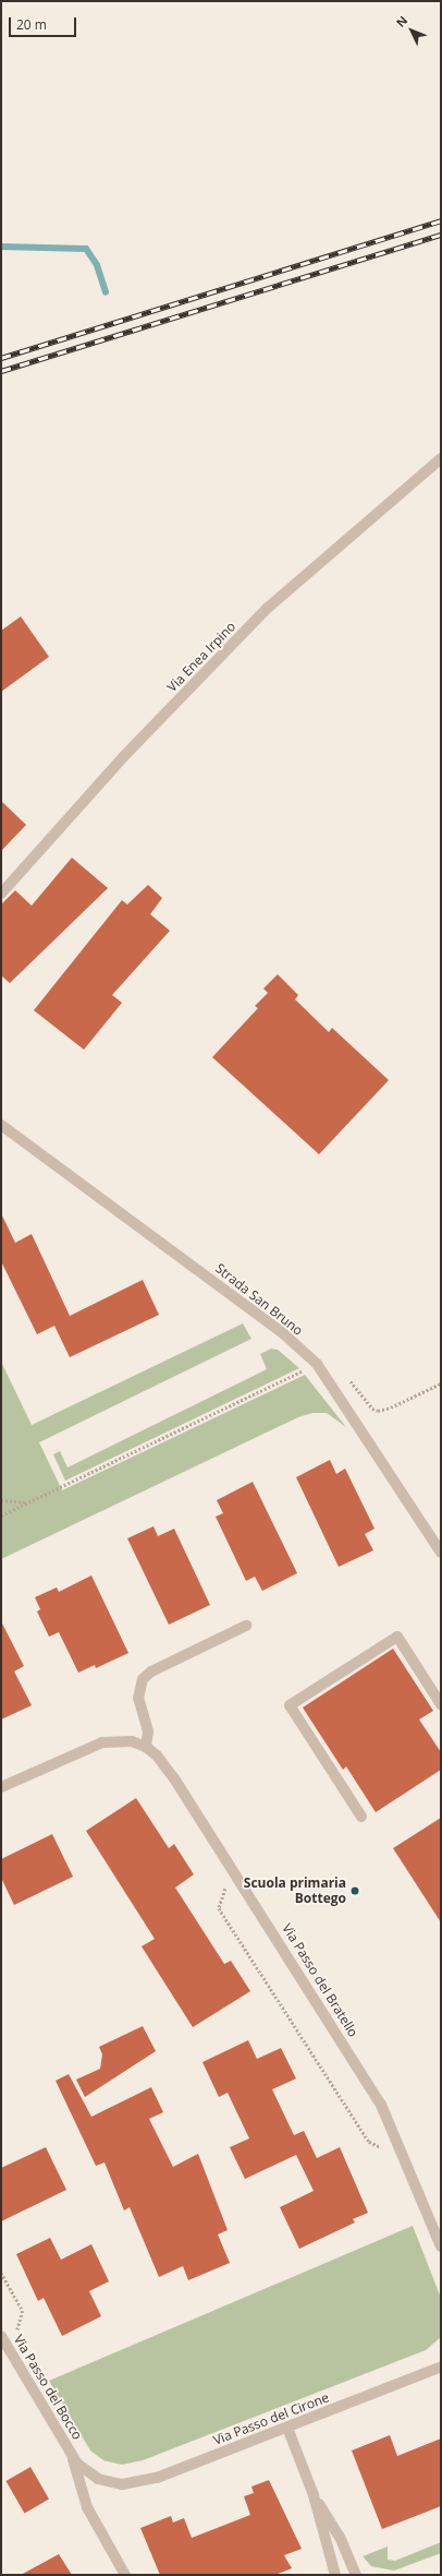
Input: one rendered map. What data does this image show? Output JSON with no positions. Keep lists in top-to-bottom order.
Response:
{
  "streets": {
    "street": [
      "Via Enea Irpino",
      "Strada San Bruno",
      "Via Passo del Bratello",
      "Via Passo del Bocco",
      "Via Passo del Cirone"
    ]
  },
  "crossings": [
    ["Via Passo del Bocco", "Via Passo del Cirone"]
  ],
  "places": ["Scuola primaria Bottego"],
  "scale_bar": "20 m",
  "north": "top left"
}
